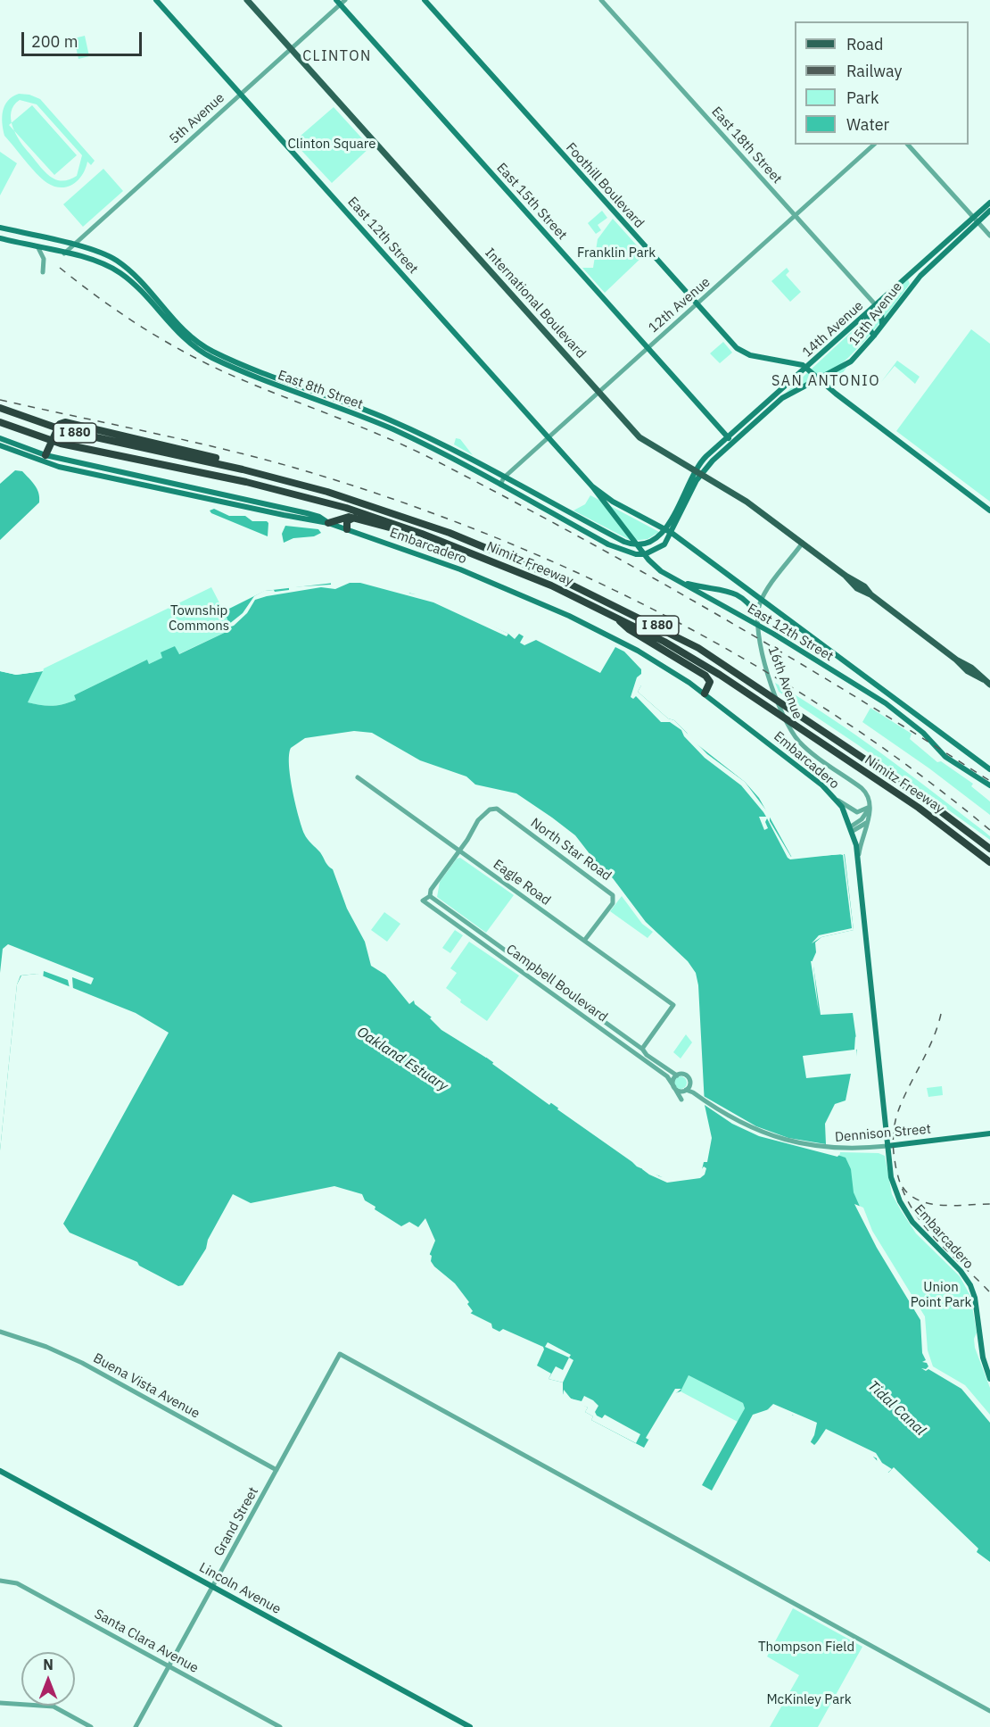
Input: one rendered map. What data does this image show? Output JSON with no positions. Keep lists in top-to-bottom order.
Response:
{
  "streets": {
    "highway": ["I 880", "Nimitz Freeway"],
    "main road": [
      "Foothill Boulevard",
      "East 15th Street",
      "East 12th Street",
      "International Boulevard",
      "15th Avenue",
      "14th Avenue",
      "East 8th Street",
      "Embarcadero",
      "Dennison Street",
      "Lincoln Avenue"
    ],
    "street": [
      "5th Avenue",
      "East 18th Street",
      "12th Avenue",
      "16th Avenue",
      "North Star Road",
      "Eagle Road",
      "Campbell Boulevard",
      "Buena Vista Avenue",
      "Grand Street",
      "Santa Clara Avenue"
    ]
  },
  "crossings": [
    ["5th Avenue", "East 15th Street"],
    ["5th Avenue", "East 12th Street"],
    ["5th Avenue", "International Boulevard"],
    ["5th Avenue", "East 8th Street"],
    ["East 18th Street", "12th Avenue"],
    ["East 18th Street", "14th Avenue"],
    ["Foothill Boulevard", "12th Avenue"],
    ["Foothill Boulevard", "14th Avenue"],
    ["East 15th Street", "12th Avenue"],
    ["East 15th Street", "14th Avenue"],
    ["East 12th Street", "12th Avenue"],
    ["East 12th Street", "14th Avenue"],
    ["East 12th Street", "East 8th Street"],
    ["East 12th Street", "16th Avenue"],
    ["International Boulevard", "12th Avenue"],
    ["International Boulevard", "14th Avenue"],
    ["International Boulevard", "16th Avenue"],
    ["12th Avenue", "East 8th Street"],
    ["15th Avenue", "14th Avenue"],
    ["14th Avenue", "East 8th Street"],
    ["Embarcadero", "Dennison Street"],
    ["North Star Road", "Eagle Road"],
    ["Eagle Road", "Campbell Boulevard"],
    ["Campbell Boulevard", "Dennison Street"],
    ["Buena Vista Avenue", "Grand Street"],
    ["Grand Street", "Lincoln Avenue"],
    ["Grand Street", "Santa Clara Avenue"]
  ],
  "districts": ["CLINTON", "SAN ANTONIO"],
  "water": ["Oakland Estuary", "Tidal Canal"],
  "parks": [
    "Clinton Square",
    "Franklin Park",
    "Township Commons",
    "Union Point Park",
    "Thompson Field",
    "McKinley Park"
  ],
  "legend": [
    "Road",
    "Railway",
    "Park",
    "Water"
  ],
  "scale_bar": "200 m",
  "north": "top"
}
